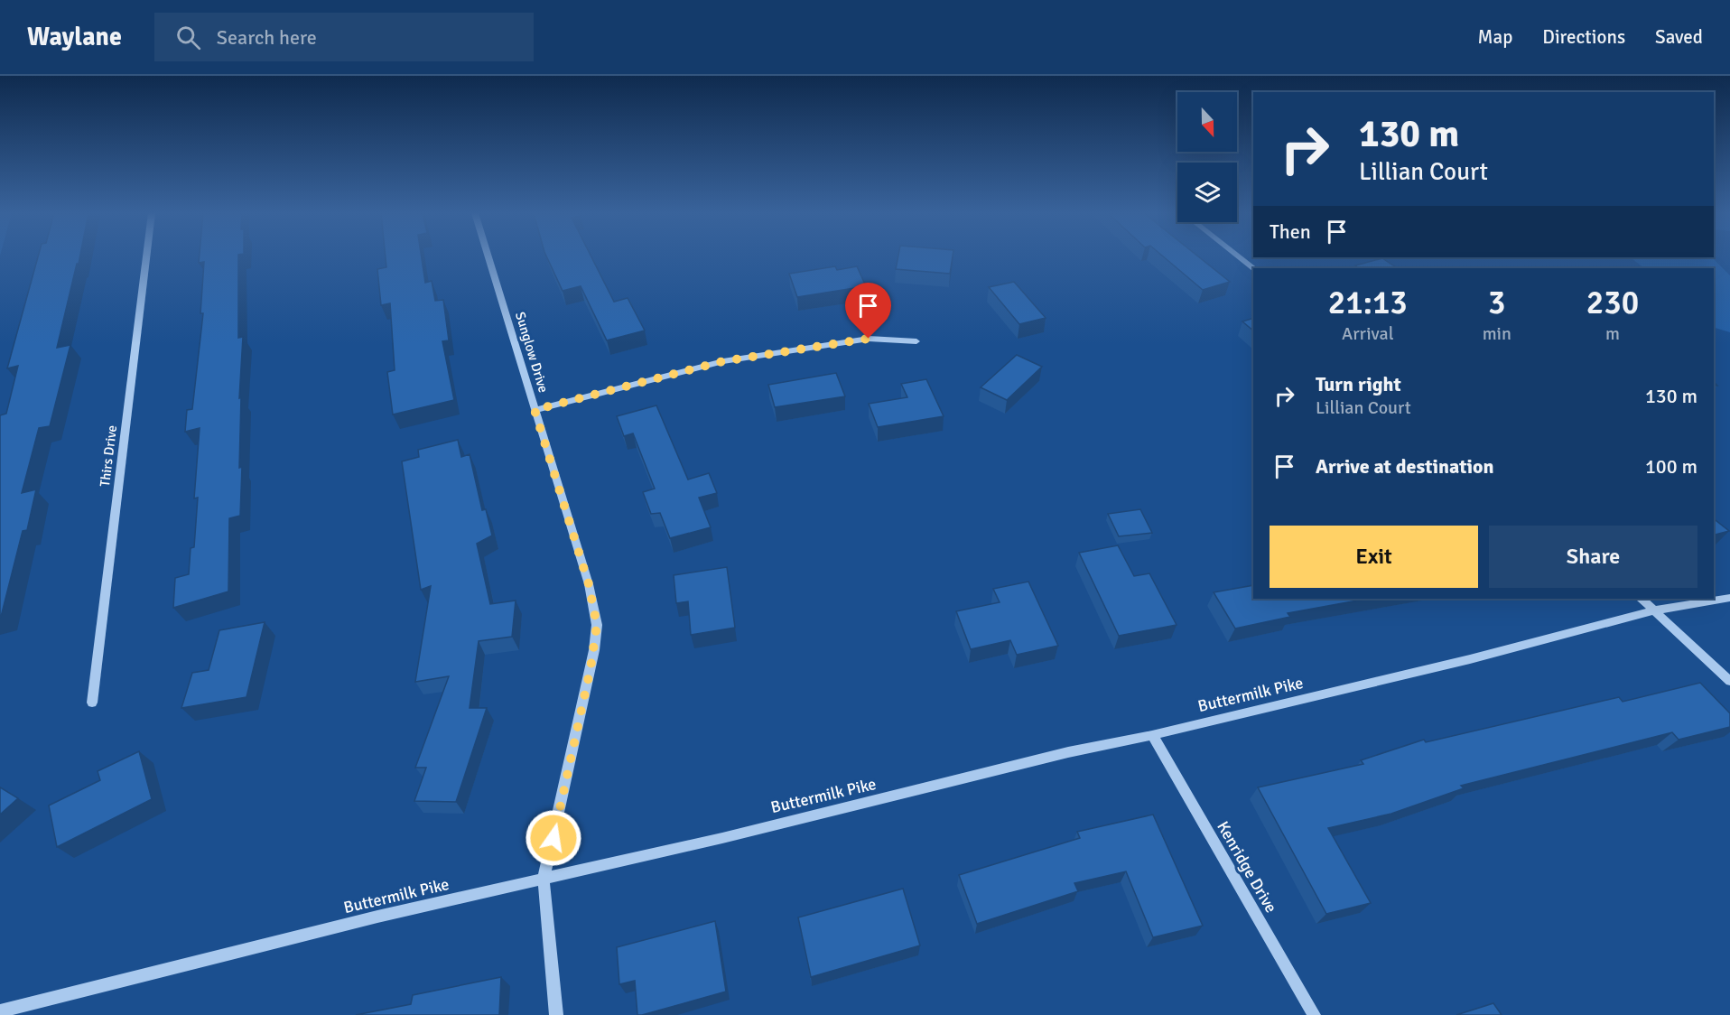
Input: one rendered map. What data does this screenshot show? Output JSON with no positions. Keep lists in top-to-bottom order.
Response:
{
  "streets": {
    "street": [
      "Sunglow Drive",
      "Thirs Drive",
      "Buttermilk Pike",
      "Kenridge Drive"
    ]
  },
  "crossings": [
    ["Sunglow Drive", "Buttermilk Pike"],
    ["Buttermilk Pike", "Kenridge Drive"]
  ],
  "north": "bottom",
  "page": {
    "header": "Waylane",
    "search": "Search here",
    "nav": ["Map", "Directions", "Saved"],
    "turn": ["130 m", "Lillian Court"],
    "then": "Then",
    "eta": [
      "21:13",
      "Arrival",
      "3",
      "min",
      "230",
      "m"
    ],
    "list": [
      {
        "name": "Turn right",
        "note": "Lillian Court",
        "value": "130 m"
      },
      {
        "name": "Arrive at destination",
        "value": "100 m"
      }
    ],
    "buttons": ["Exit", "Share"]
  }
}
